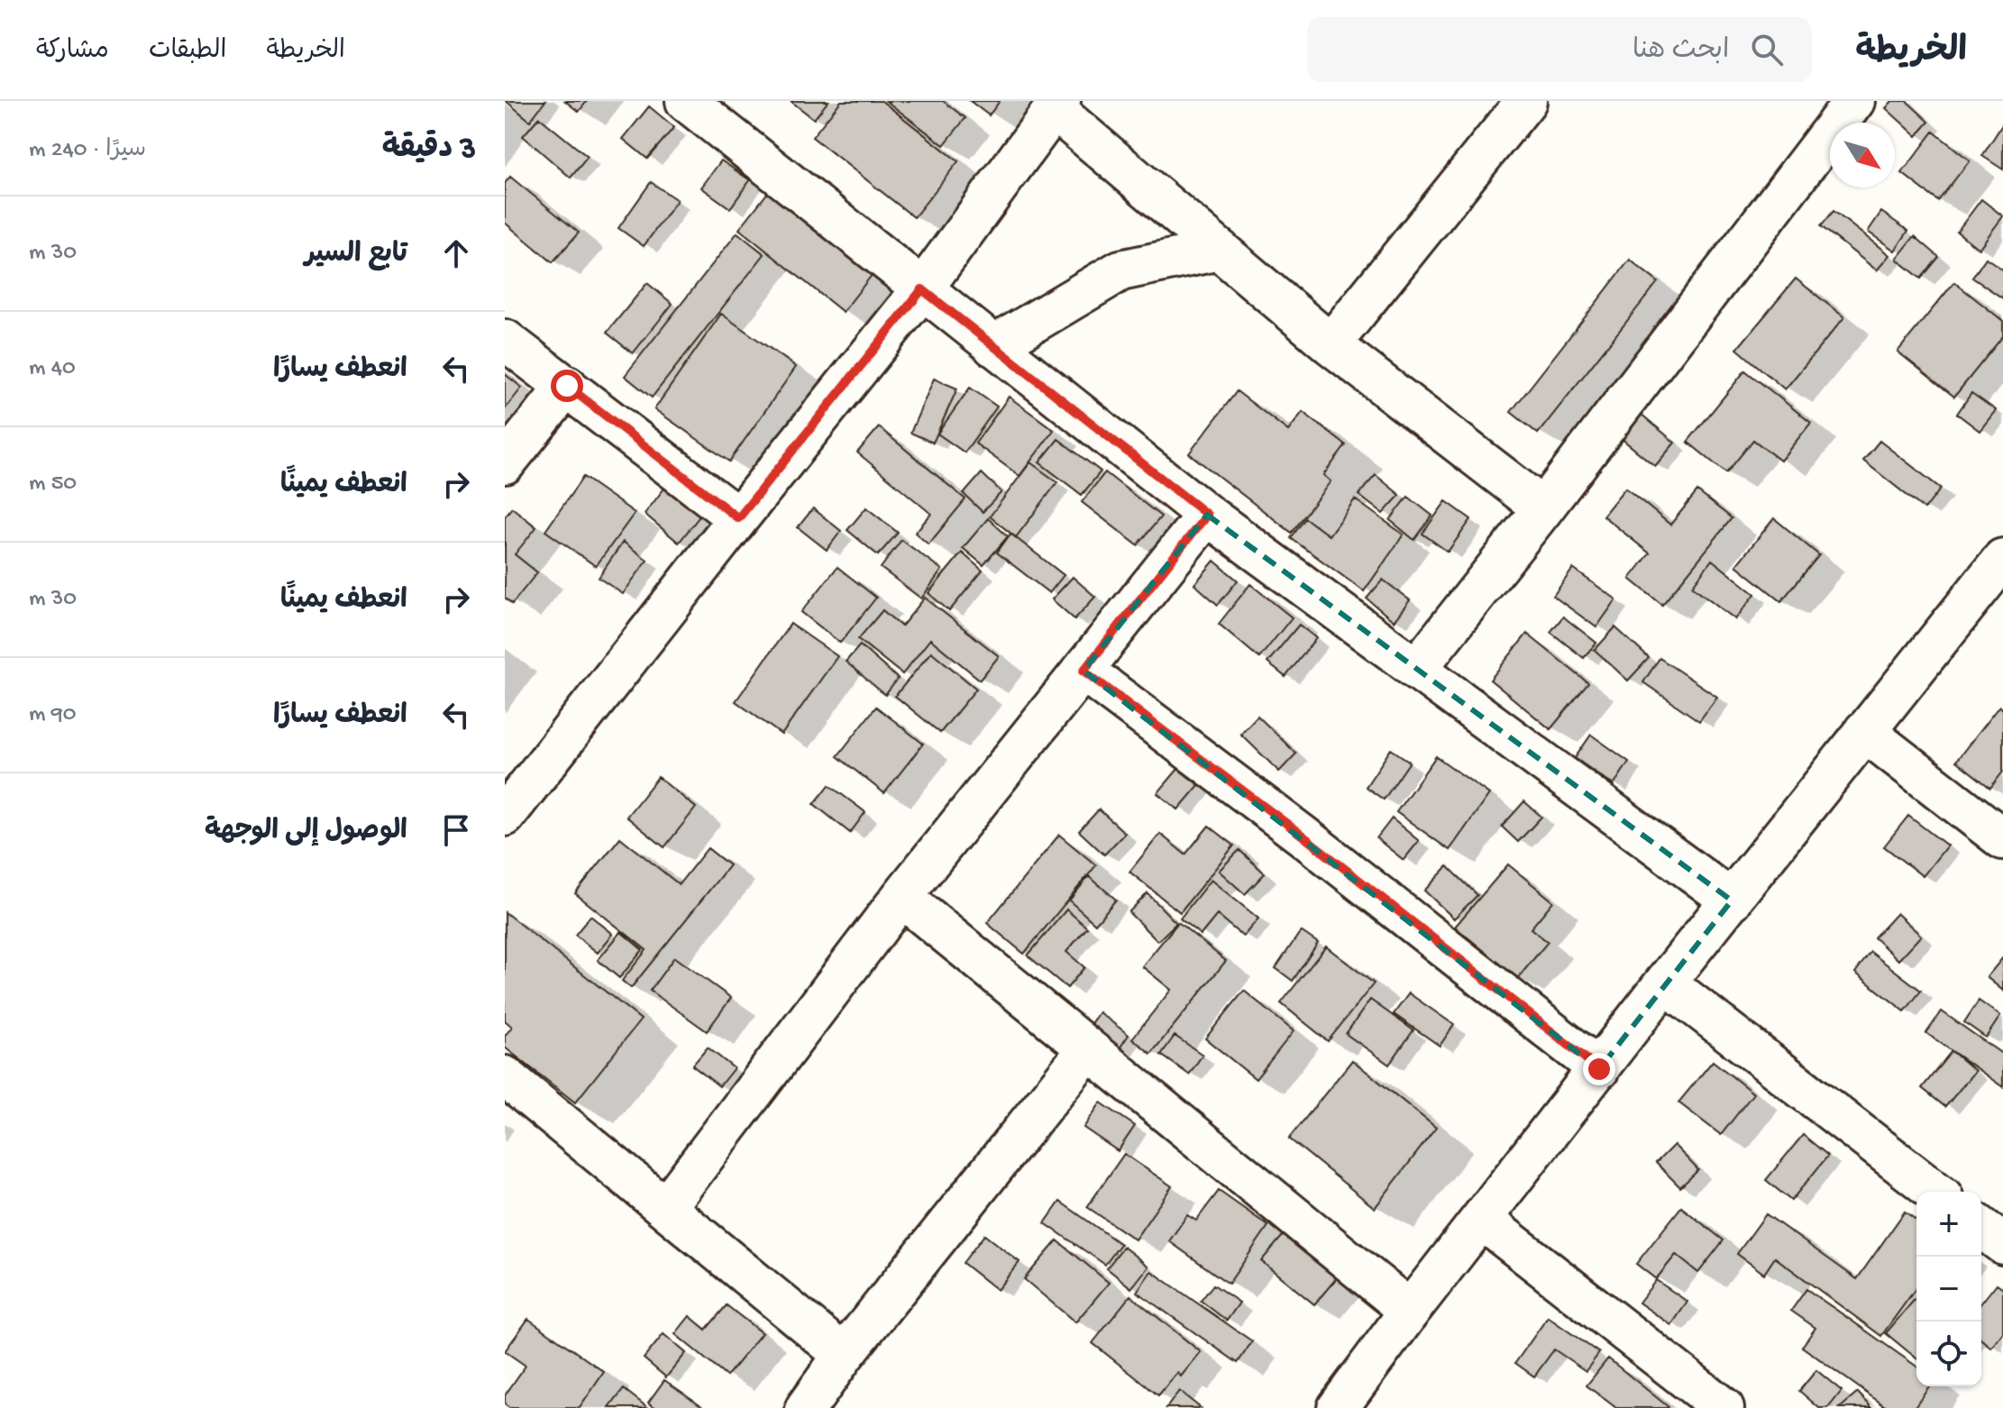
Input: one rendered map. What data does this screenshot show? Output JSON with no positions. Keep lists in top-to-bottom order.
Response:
{
  "north": "bottom right",
  "page": {
    "header": "الخريطة",
    "search": "ابحث هنا",
    "nav": ["الخريطة", "الطبقات", "مشاركة"],
    "heading": ["3 دقيقة", "سيرًا · 240 m"],
    "list": [
      ["تابع السير", "30 m"],
      ["انعطف يسارًا", "40 m"],
      ["انعطف يمينًا", "50 m"],
      ["انعطف يمينًا", "30 m"],
      ["انعطف يسارًا", "90 m"],
      "الوصول إلى الوجهة"
    ],
    "map_buttons": ["+", "−"]
  }
}
